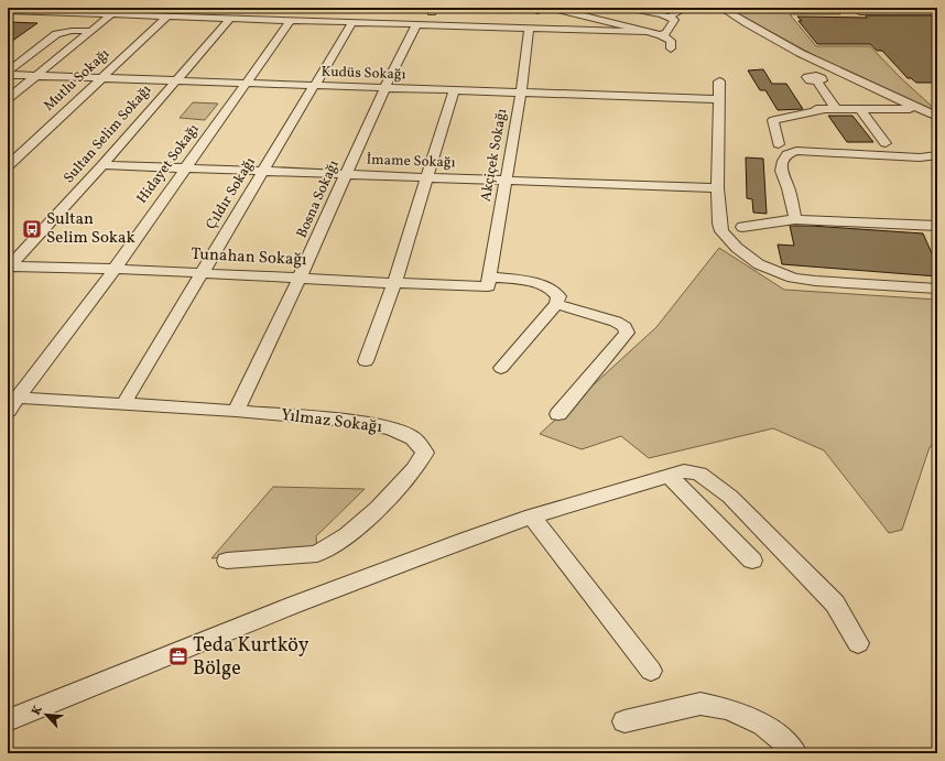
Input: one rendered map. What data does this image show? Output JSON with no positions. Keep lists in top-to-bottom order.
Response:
{
  "streets": {
    "street": [
      "Kudüs Sokağı",
      "Mutlu Sokağı",
      "Sultan Selim Sokağı",
      "Akçiçek Sokağı",
      "İmame Sokağı",
      "Hidayet Sokağı",
      "Çıldır Sokağı",
      "Bosna Sokağı",
      "Tunahan Sokağı",
      "Yılmaz Sokağı"
    ]
  },
  "crossings": [
    ["Kudüs Sokağı", "Mutlu Sokağı"],
    ["Kudüs Sokağı", "Sultan Selim Sokağı"],
    ["Kudüs Sokağı", "Akçiçek Sokağı"],
    ["Kudüs Sokağı", "Hidayet Sokağı"],
    ["Kudüs Sokağı", "Çıldır Sokağı"],
    ["Kudüs Sokağı", "Bosna Sokağı"],
    ["Sultan Selim Sokağı", "İmame Sokağı"],
    ["Sultan Selim Sokağı", "Tunahan Sokağı"],
    ["Akçiçek Sokağı", "İmame Sokağı"],
    ["Akçiçek Sokağı", "Tunahan Sokağı"],
    ["İmame Sokağı", "Hidayet Sokağı"],
    ["İmame Sokağı", "Çıldır Sokağı"],
    ["İmame Sokağı", "Bosna Sokağı"],
    ["Hidayet Sokağı", "Tunahan Sokağı"],
    ["Hidayet Sokağı", "Yılmaz Sokağı"],
    ["Çıldır Sokağı", "Tunahan Sokağı"],
    ["Çıldır Sokağı", "Yılmaz Sokağı"],
    ["Bosna Sokağı", "Tunahan Sokağı"],
    ["Bosna Sokağı", "Yılmaz Sokağı"]
  ],
  "places": {
    "bus stop": ["Sultan Selim Sokak"],
    "office": ["Teda Kurtköy Bölge"]
  },
  "north": "top left"
}
